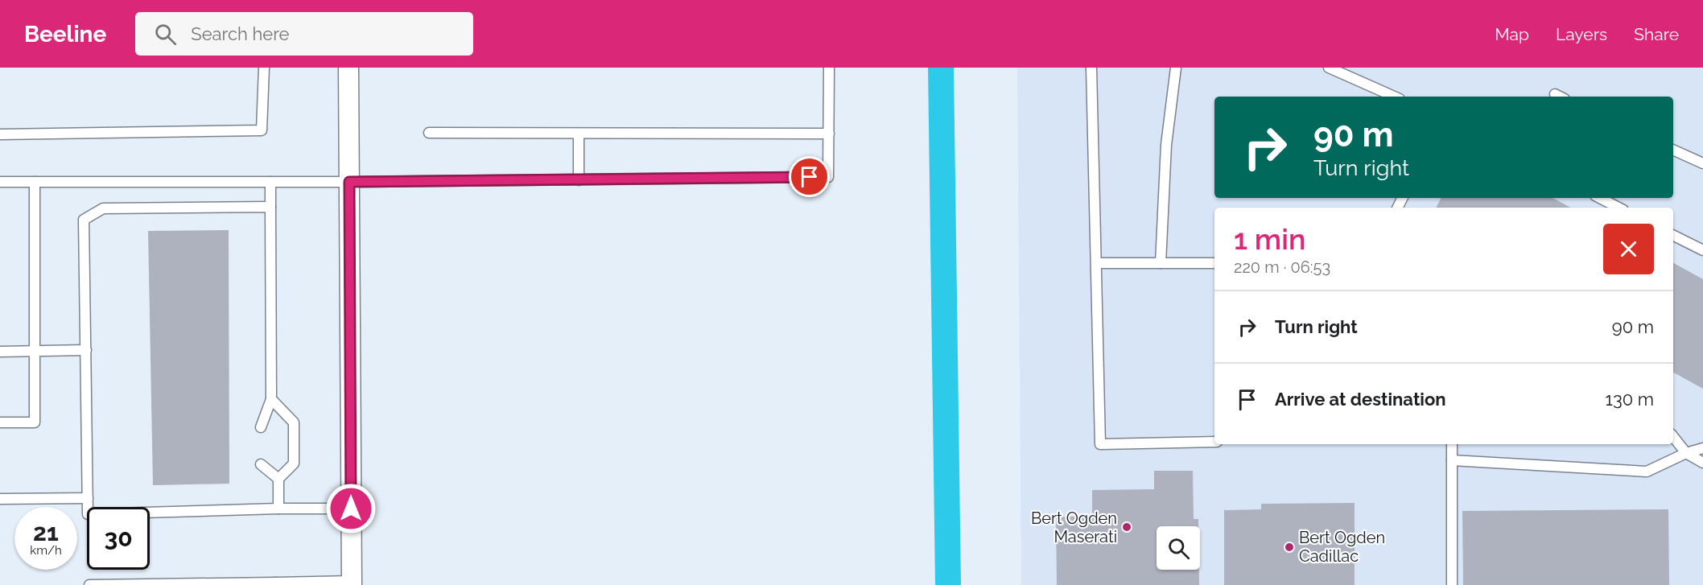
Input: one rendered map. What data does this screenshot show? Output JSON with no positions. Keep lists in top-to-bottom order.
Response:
{
  "places": ["Bert Ogden Maserati", "Bert Ogden Cadillac"],
  "page": {
    "header": "Beeline",
    "search": "Search here",
    "nav": ["Map", "Layers", "Share"],
    "turn": ["90 m", "Turn right"],
    "heading": ["1 min", "220 m · 06:53"],
    "list": [
      {
        "name": "Turn right",
        "value": "90 m"
      },
      {
        "name": "Arrive at destination",
        "value": "130 m"
      }
    ],
    "speed": "21 km/h",
    "limit": "30"
  }
}
